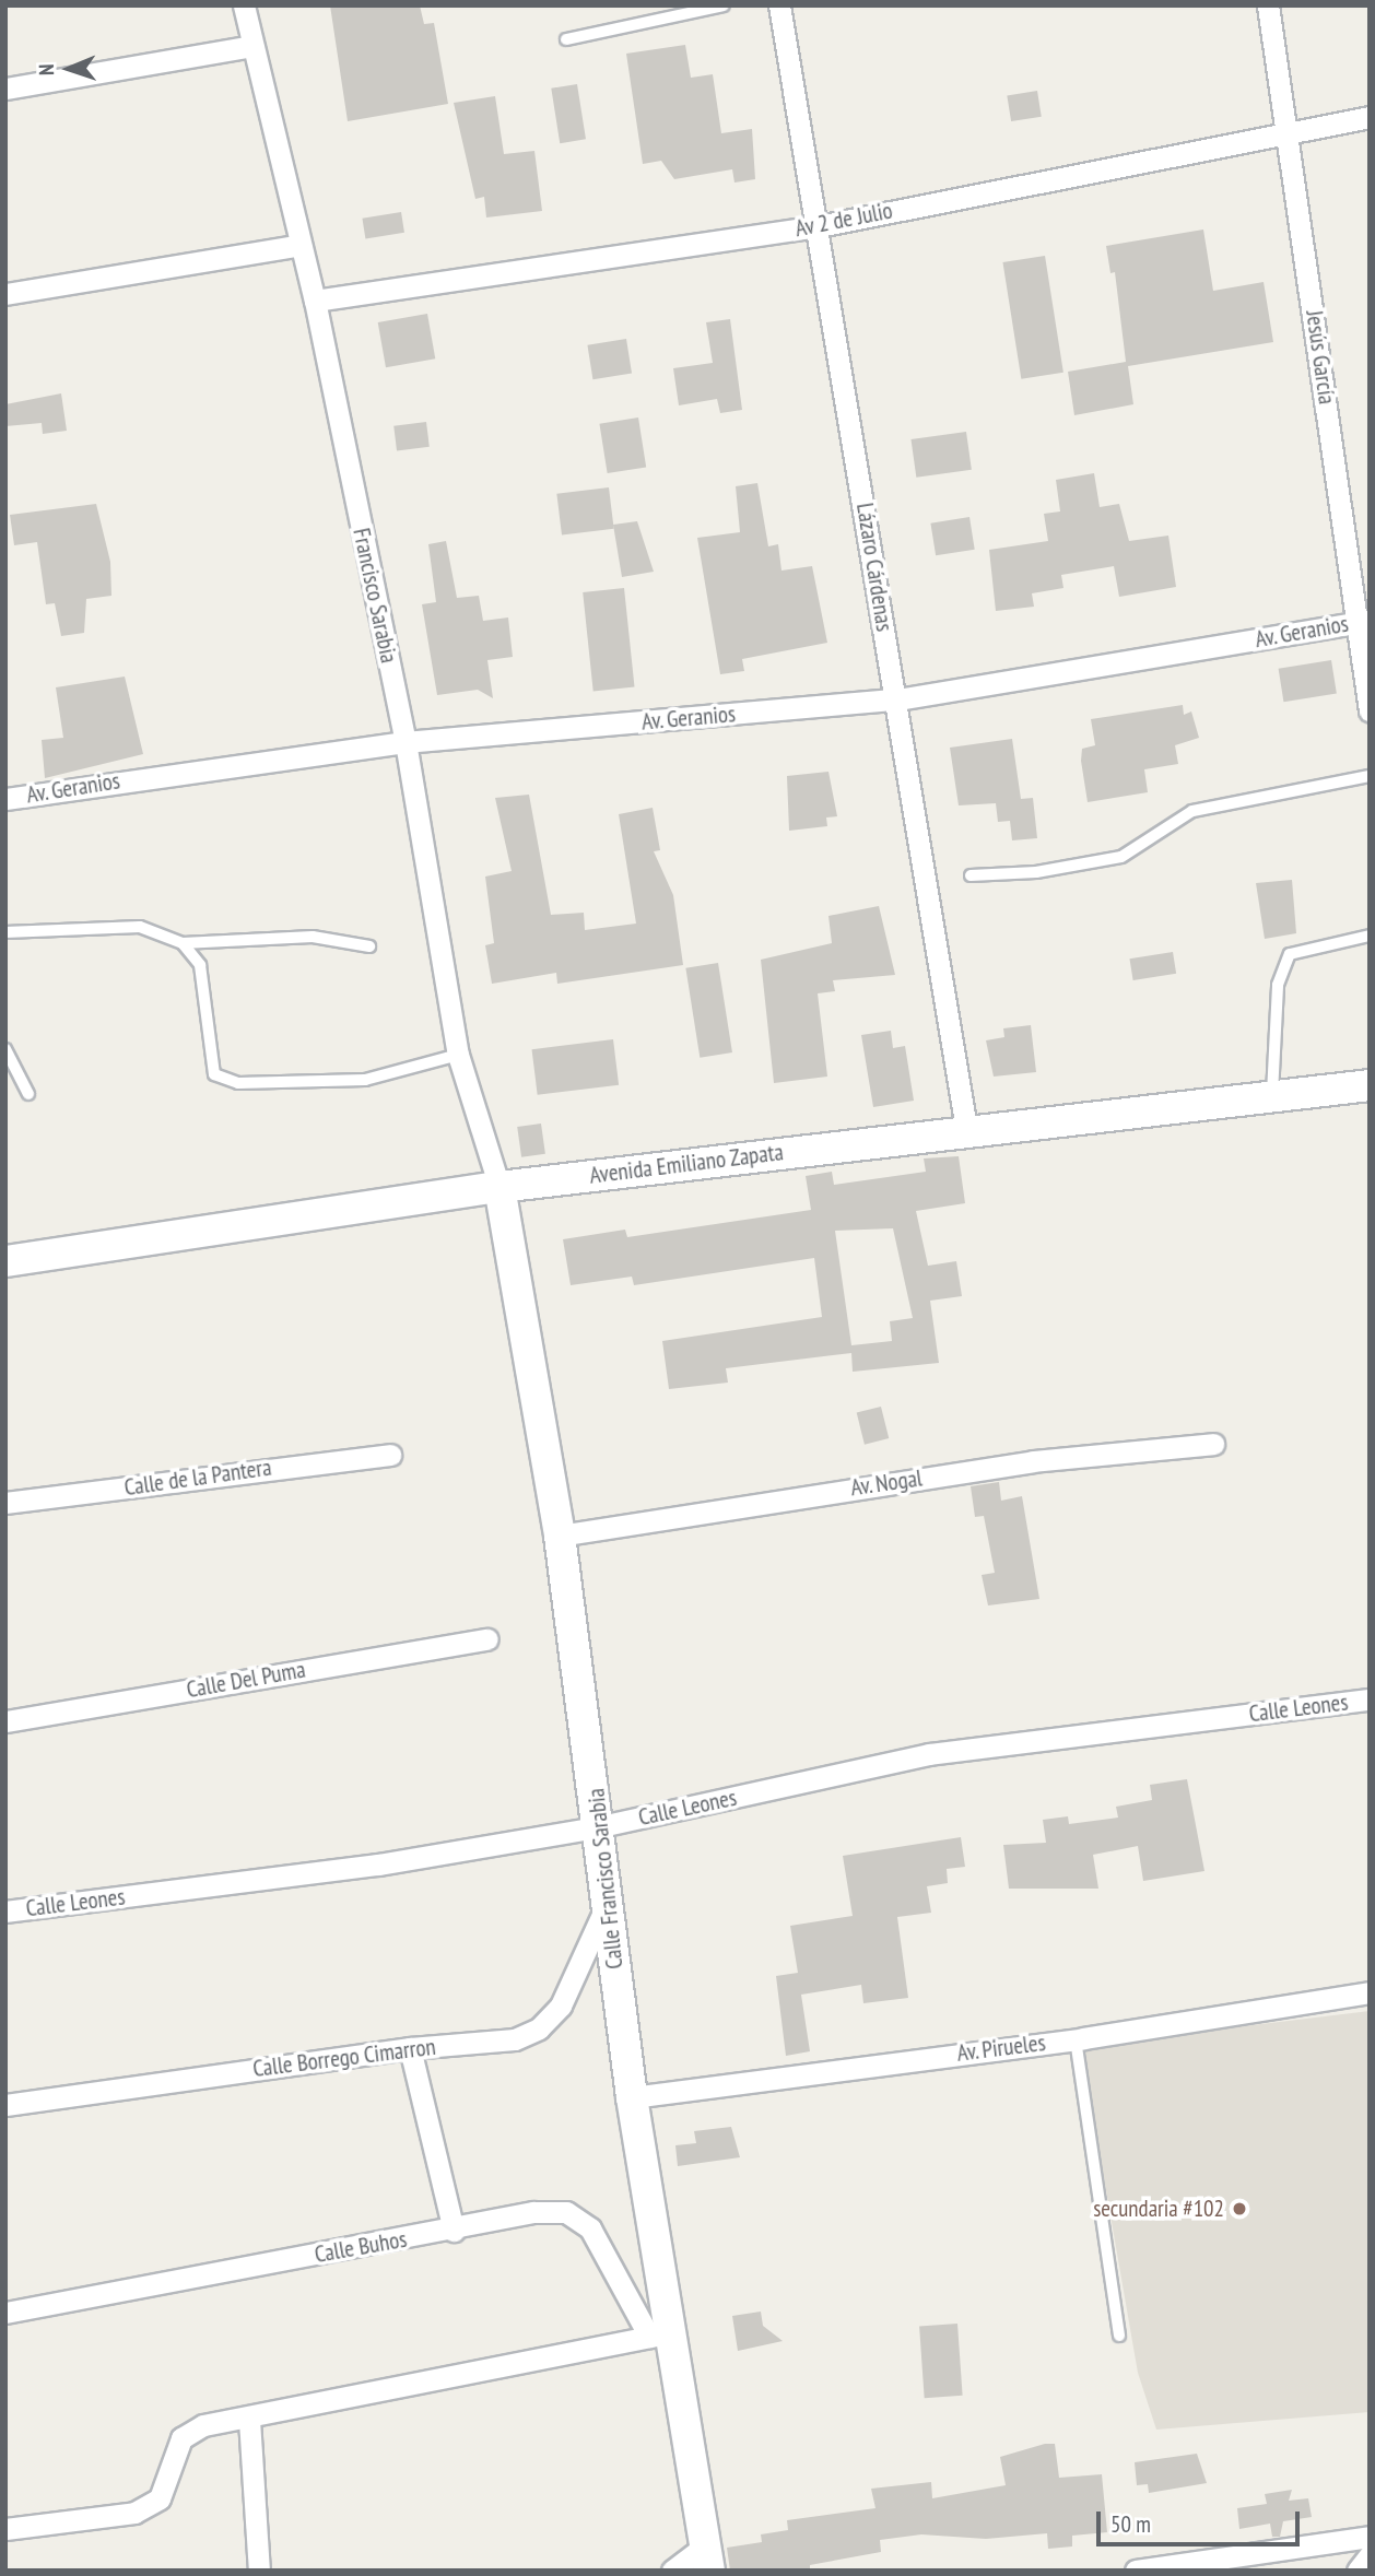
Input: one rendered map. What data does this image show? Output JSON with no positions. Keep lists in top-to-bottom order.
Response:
{
  "streets": {
    "street": [
      "Av 2 de Julio",
      "Jesús García",
      "Lázaro Cárdenas",
      "Francisco Sarabia",
      "Av. Geranios",
      "Avenida Emiliano Zapata",
      "Calle de la Pantera",
      "Av. Nogal",
      "Calle Del Puma",
      "Calle Leones",
      "Calle Francisco Sarabia",
      "Av. Pirueles",
      "Calle Borrego Cimarron",
      "Calle Buhos"
    ]
  },
  "crossings": [
    ["Av 2 de Julio", "Jesús García"],
    ["Av 2 de Julio", "Lázaro Cárdenas"],
    ["Av 2 de Julio", "Francisco Sarabia"],
    ["Jesús García", "Av. Geranios"],
    ["Lázaro Cárdenas", "Av. Geranios"],
    ["Lázaro Cárdenas", "Avenida Emiliano Zapata"],
    ["Francisco Sarabia", "Av. Geranios"],
    ["Francisco Sarabia", "Avenida Emiliano Zapata"],
    ["Francisco Sarabia", "Calle Francisco Sarabia"],
    ["Avenida Emiliano Zapata", "Calle Francisco Sarabia"],
    ["Av. Nogal", "Calle Francisco Sarabia"],
    ["Calle Leones", "Calle Francisco Sarabia"],
    ["Calle Francisco Sarabia", "Av. Pirueles"],
    ["Calle Francisco Sarabia", "Calle Borrego Cimarron"],
    ["Calle Francisco Sarabia", "Calle Buhos"]
  ],
  "places": ["secundaria #102"],
  "scale_bar": "50 m",
  "north": "left"
}
